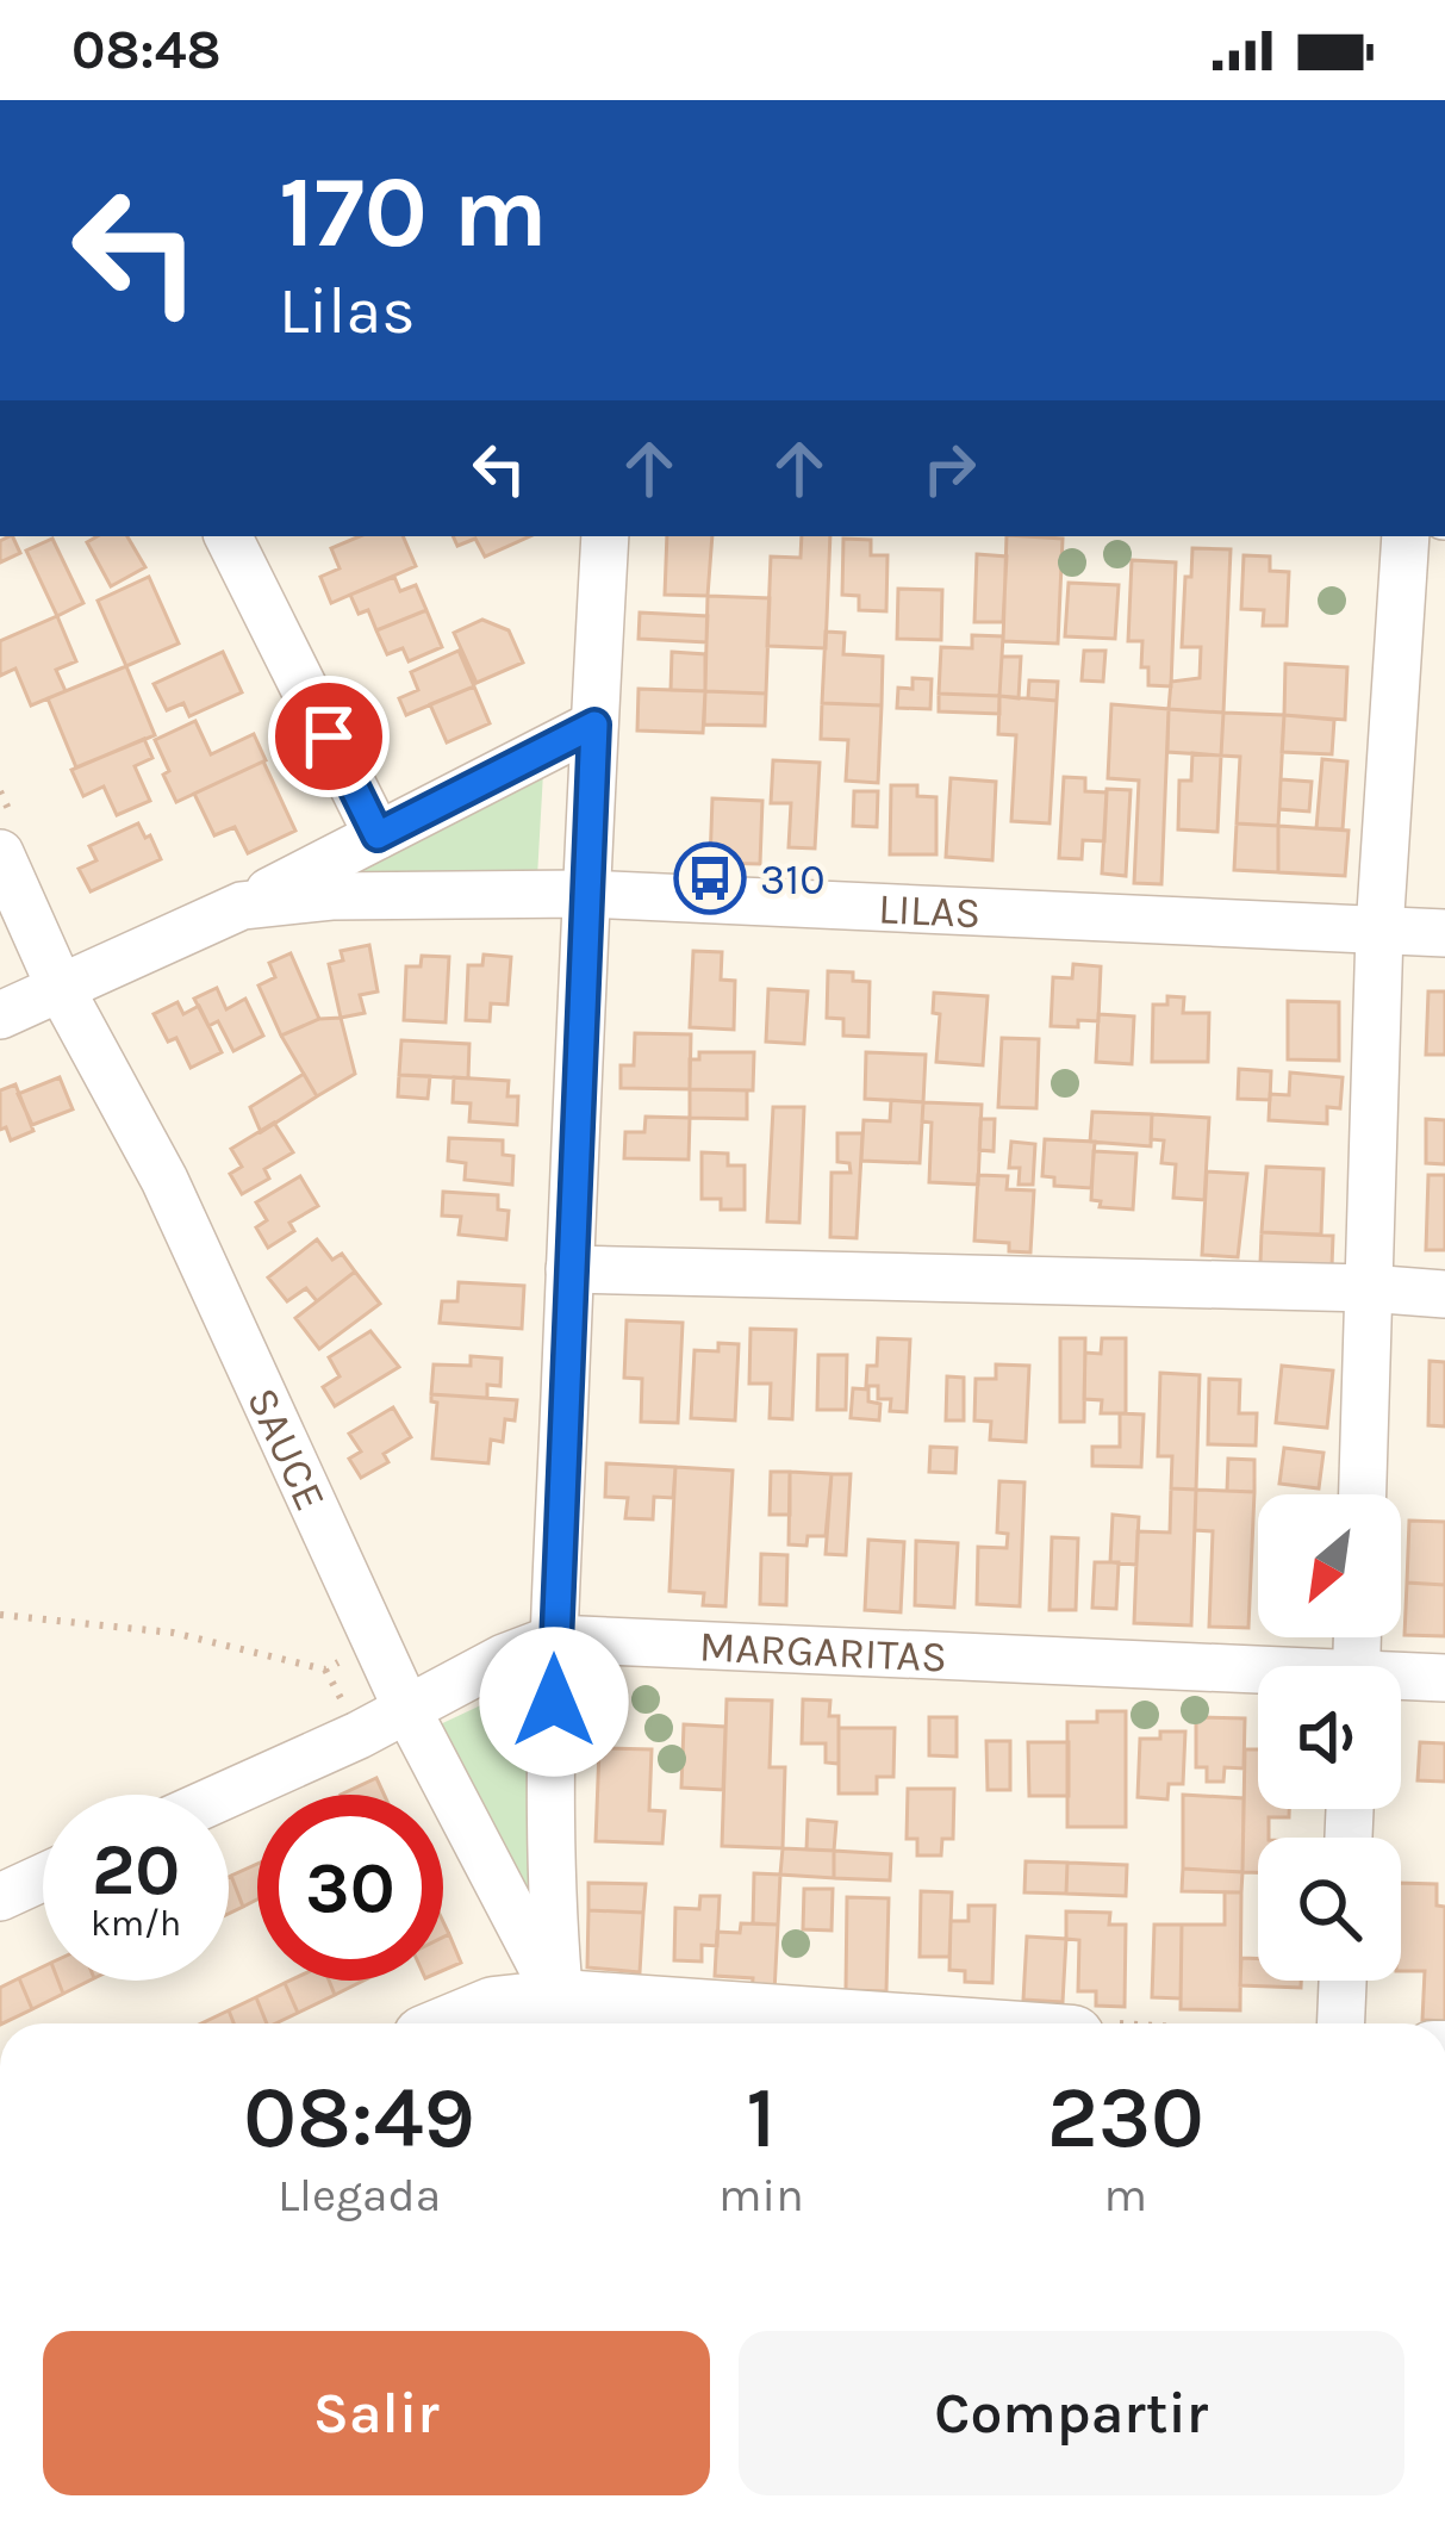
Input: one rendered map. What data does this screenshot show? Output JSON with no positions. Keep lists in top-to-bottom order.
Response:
{
  "streets": {
    "street": ["LILAS", "SAUCE", "MARGARITAS"]
  },
  "crossings": [
    ["LILAS", "SAUCE"],
    ["SAUCE", "MARGARITAS"]
  ],
  "places": {
    "bus stop": ["310"]
  },
  "north": "bottom left",
  "page": {
    "status": "08:48",
    "turn": ["170 m", "Lilas"],
    "speed": "20 km/h",
    "limit": "30",
    "eta": [
      "08:49",
      "Llegada",
      "1",
      "min",
      "230",
      "m"
    ],
    "buttons": ["Salir", "Compartir"]
  }
}
